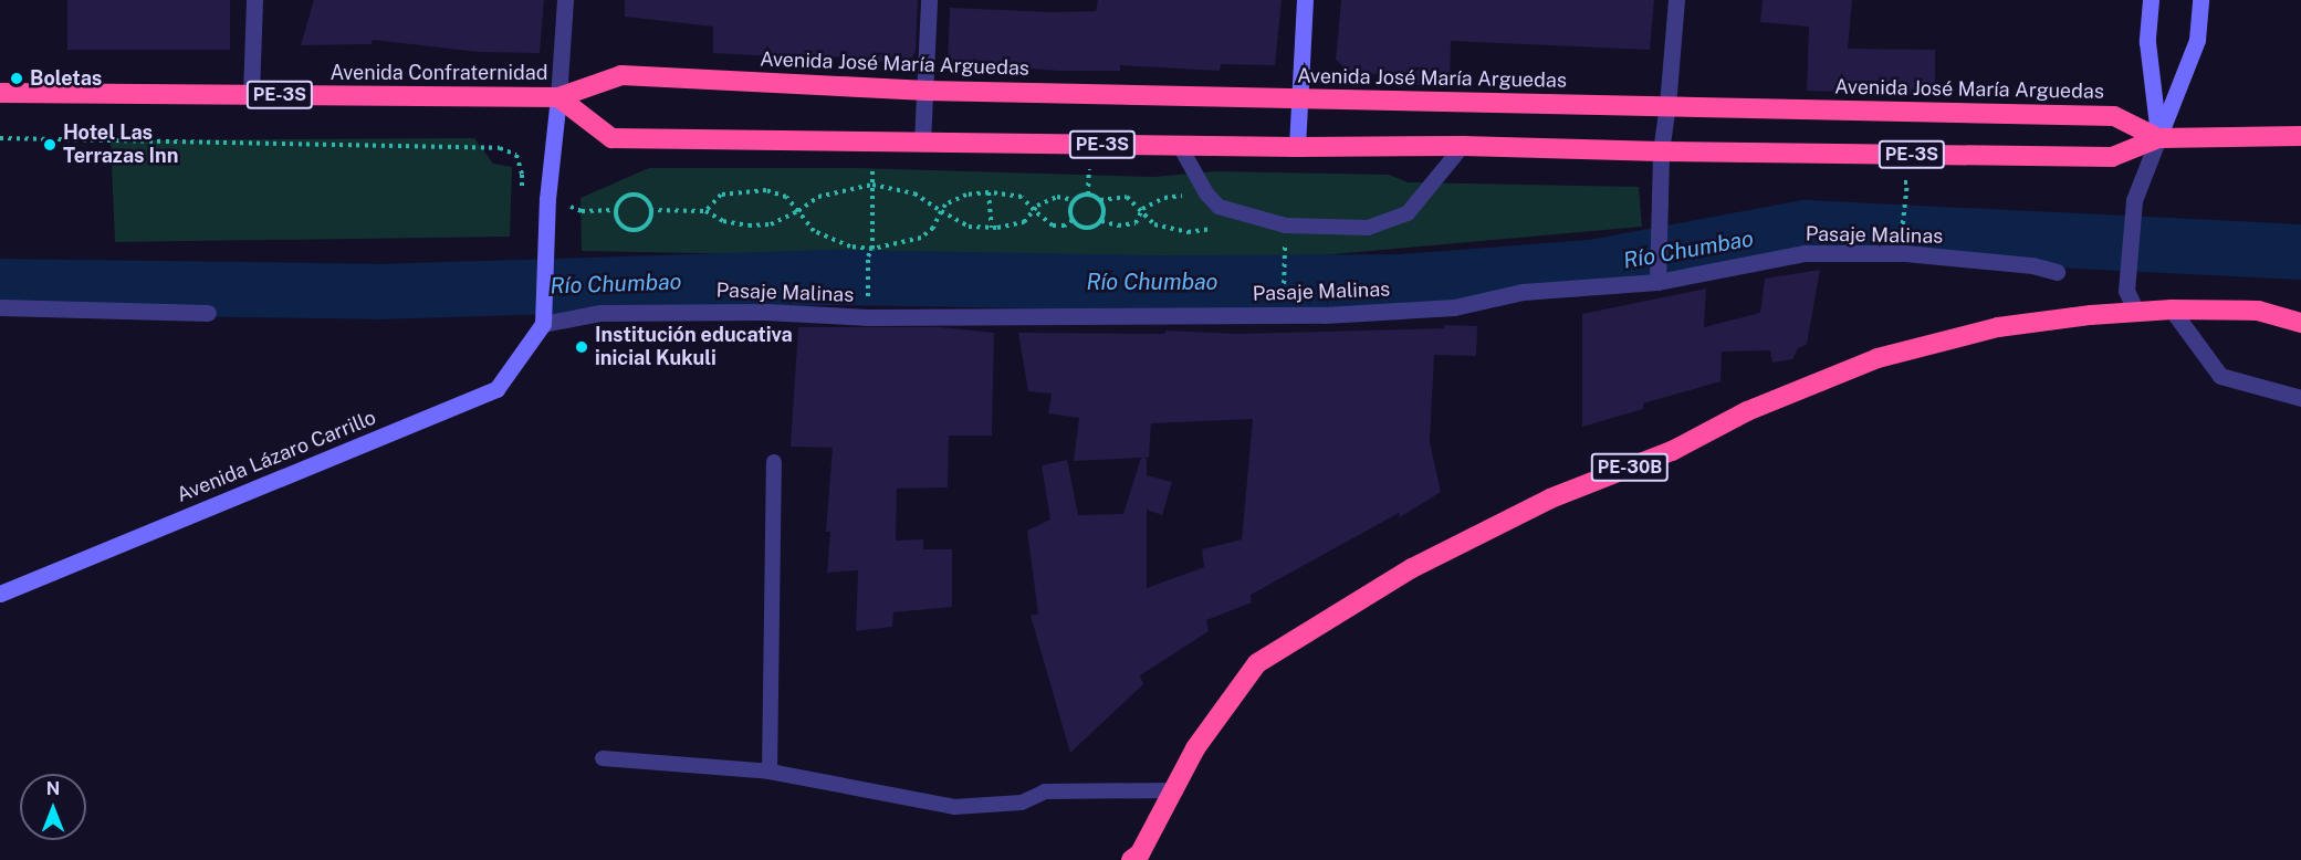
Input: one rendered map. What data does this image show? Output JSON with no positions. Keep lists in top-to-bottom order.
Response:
{
  "streets": {
    "highway": [
      "Avenida José María Arguedas",
      "Avenida Confraternidad",
      "PE-3S",
      "PE-30B"
    ],
    "main road": ["Avenida Lázaro Carrillo"],
    "street": ["Pasaje Malinas"]
  },
  "crossings": [
    ["Avenida José María Arguedas", "Avenida Confraternidad"],
    ["Avenida José María Arguedas", "PE-3S"],
    ["Avenida Confraternidad", "PE-3S"],
    ["Pasaje Malinas", "Avenida Lázaro Carrillo"]
  ],
  "water": ["Río Chumbao"],
  "places": ["Boletas", "Hotel Las Terrazas Inn", "Institución educativa inicial Kukuli"],
  "north": "top"
}
